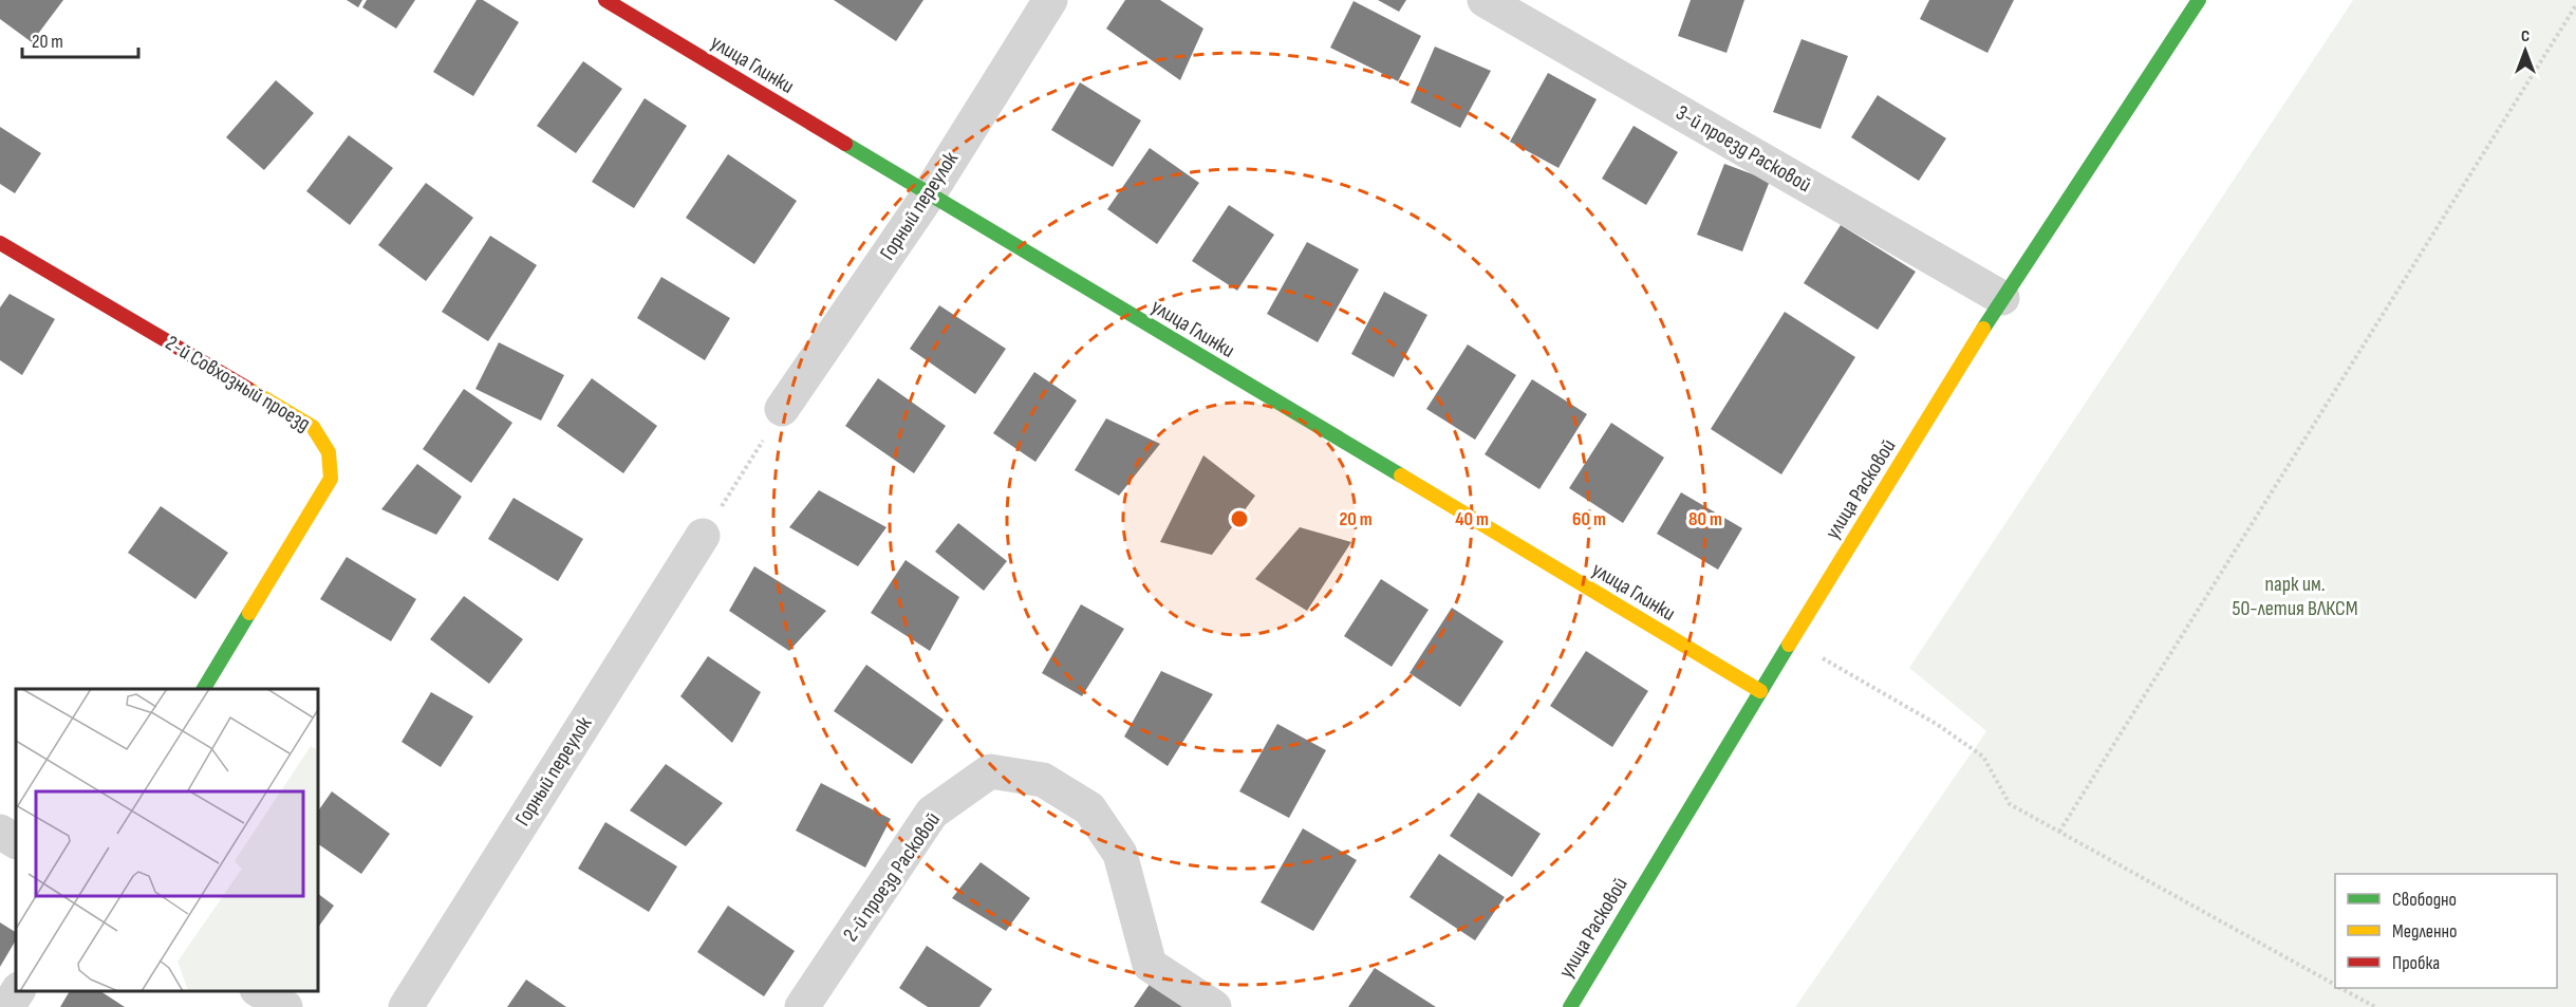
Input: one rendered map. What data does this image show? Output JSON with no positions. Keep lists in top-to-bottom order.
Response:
{
  "streets": {
    "street": [
      "улица Глинки",
      "3-й проезд Расковой",
      "Горный переулок",
      "2-й Совхозный проезд",
      "улица Расковой",
      "2-й проезд Расковой"
    ]
  },
  "crossings": [
    ["улица Глинки", "Горный переулок"],
    ["улица Глинки", "улица Расковой"],
    ["3-й проезд Расковой", "улица Расковой"]
  ],
  "parks": ["парк им. 50-летия ВЛКСМ"],
  "legend": ["Свободно", "Медленно", "Пробка"],
  "scale_bar": "20 m",
  "north": "top",
  "rings": [
    "20 m",
    "40 m",
    "60 m",
    "80 m"
  ]
}
